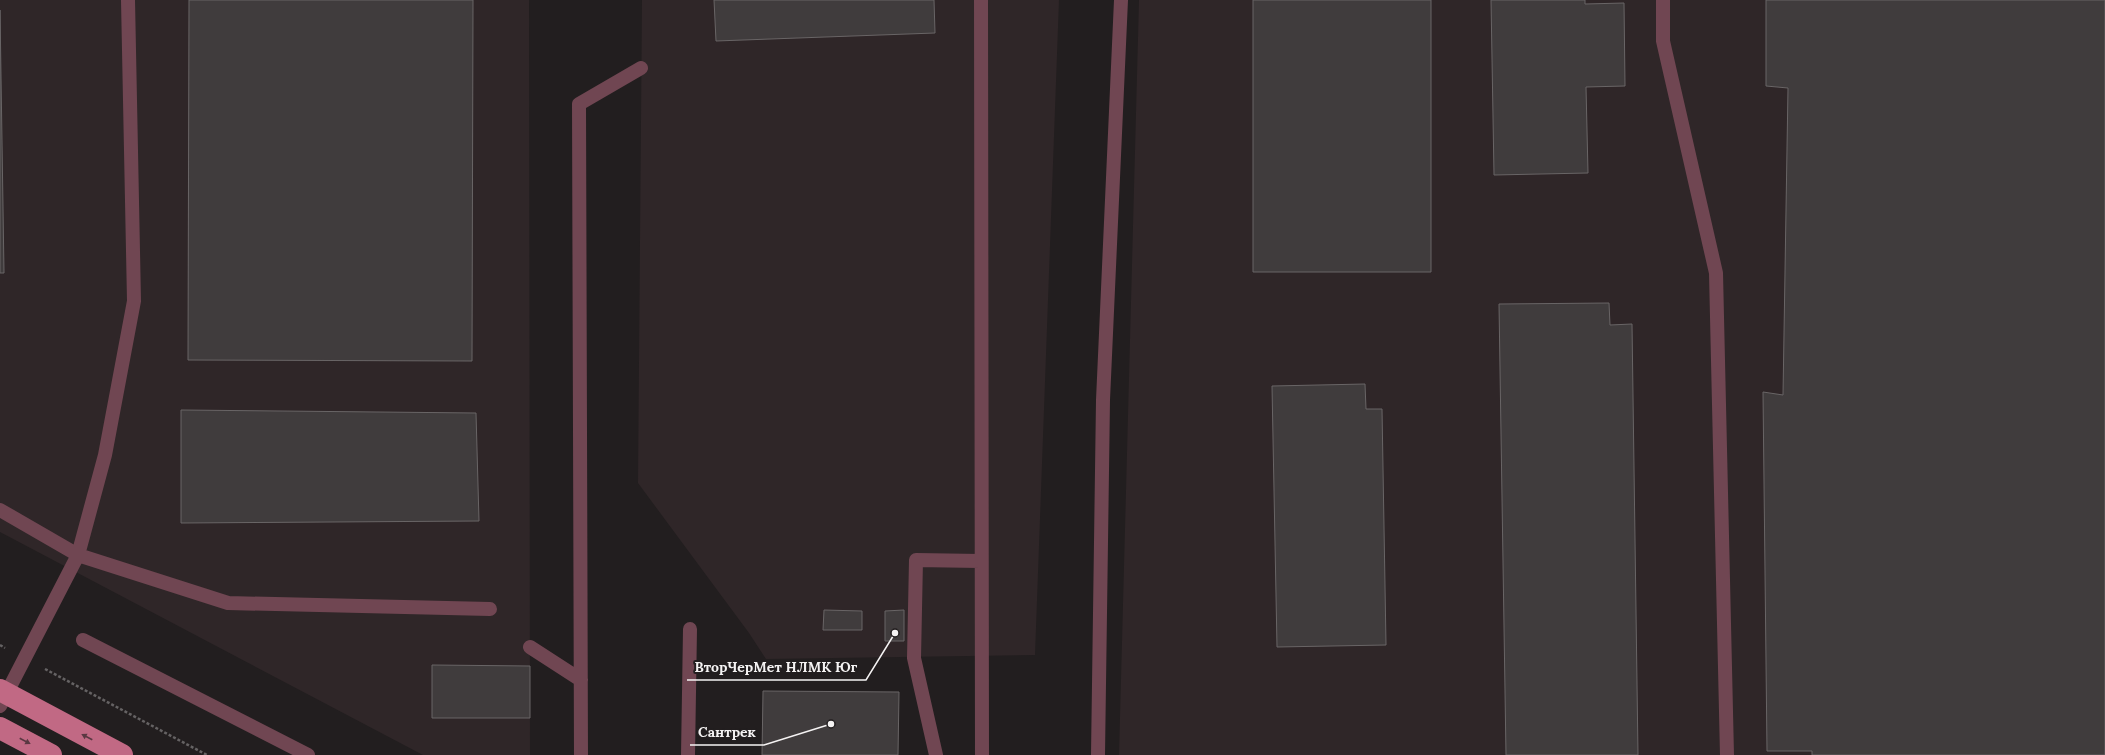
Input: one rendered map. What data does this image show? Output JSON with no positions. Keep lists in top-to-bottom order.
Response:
{
  "places": ["ВторЧерМет НЛМК Юг", "Сантрек"]
}
